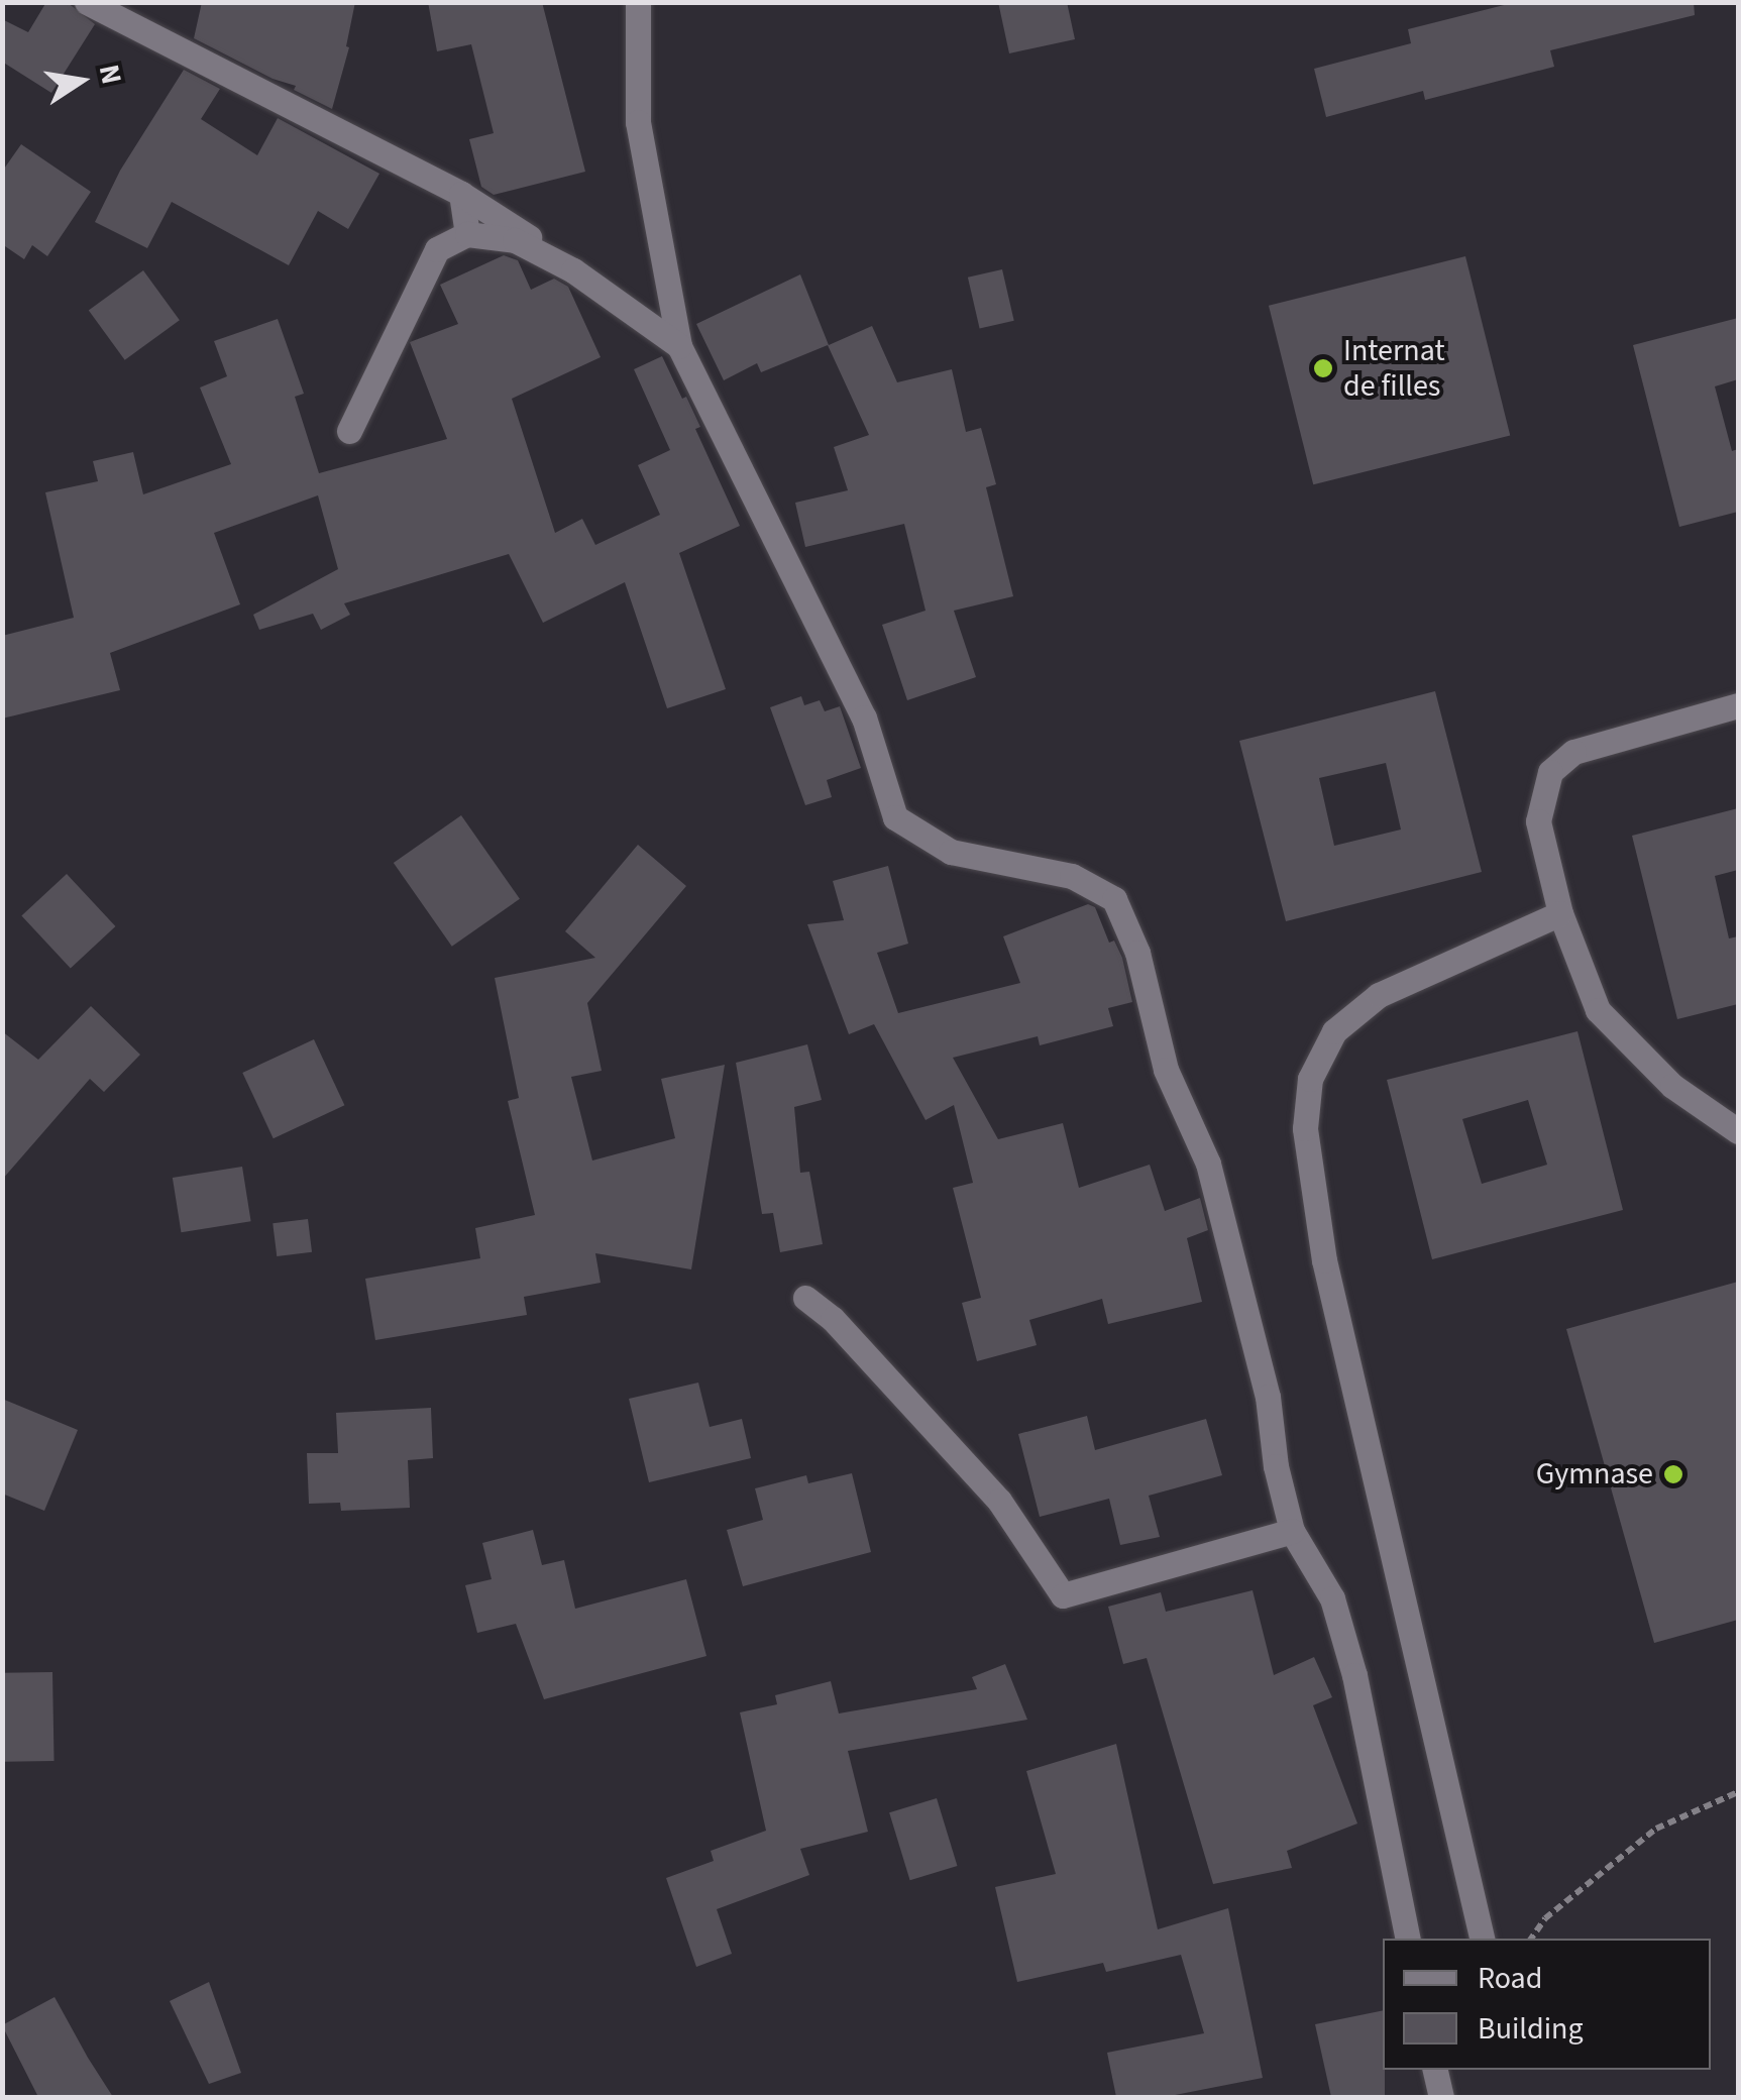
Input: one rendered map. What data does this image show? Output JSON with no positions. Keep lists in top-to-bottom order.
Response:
{
  "places": ["Internat de filles", "Gymnase"],
  "legend": ["Road", "Building"],
  "north": "right"
}
